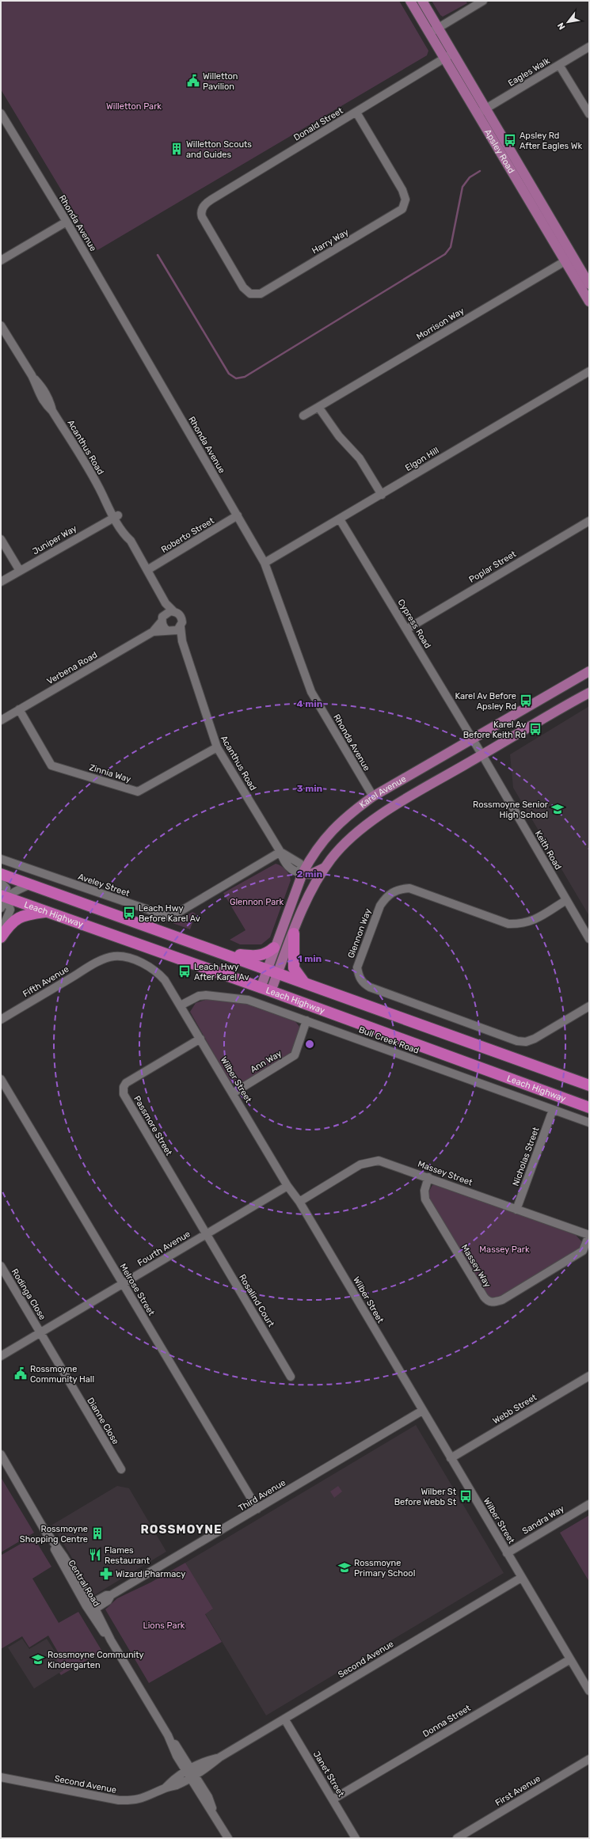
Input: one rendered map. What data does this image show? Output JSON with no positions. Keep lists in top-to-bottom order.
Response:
{
  "streets": {
    "highway": ["Leach Highway"],
    "main road": ["Apsley Road", "Karel Avenue"],
    "street": [
      "Eagles Walk",
      "Donald Street",
      "Rhonda Avenue",
      "Harry Way",
      "Morrison Way",
      "Acanthus Road",
      "Elgon Hill",
      "Roberto Street",
      "Juniper Way",
      "Poplar Street",
      "Cypress Road",
      "Verbena Road",
      "Zinnia Way",
      "Keith Road",
      "Aveley Street",
      "Glennon Way",
      "Fifth Avenue",
      "Bull Creek Road",
      "Ann Way",
      "Wilber Street",
      "Passmore Street",
      "Nicholas Street",
      "Massey Street",
      "Fourth Avenue",
      "Massey Way",
      "Melrose Street",
      "Rodinga Close",
      "Rosalind Court",
      "Webb Street",
      "Dianne Close",
      "Third Avenue",
      "Sandra Way",
      "Central Road",
      "Second Avenue",
      "Donna Street",
      "Janet Street",
      "First Avenue"
    ]
  },
  "crossings": [
    ["Eagles Walk", "Apsley Road"],
    ["Donald Street", "Apsley Road"],
    ["Donald Street", "Harry Way"],
    ["Apsley Road", "Morrison Way"],
    ["Rhonda Avenue", "Elgon Hill"],
    ["Rhonda Avenue", "Roberto Street"],
    ["Rhonda Avenue", "Karel Avenue"],
    ["Acanthus Road", "Roberto Street"],
    ["Acanthus Road", "Juniper Way"],
    ["Acanthus Road", "Verbena Road"],
    ["Acanthus Road", "Zinnia Way"],
    ["Acanthus Road", "Karel Avenue"],
    ["Acanthus Road", "Aveley Street"],
    ["Elgon Hill", "Cypress Road"],
    ["Poplar Street", "Cypress Road"],
    ["Cypress Road", "Karel Avenue"],
    ["Cypress Road", "Keith Road"],
    ["Verbena Road", "Zinnia Way"],
    ["Karel Avenue", "Keith Road"],
    ["Karel Avenue", "Leach Highway"],
    ["Keith Road", "Glennon Way"],
    ["Fifth Avenue", "Wilber Street"],
    ["Bull Creek Road", "Ann Way"],
    ["Bull Creek Road", "Wilber Street"],
    ["Bull Creek Road", "Nicholas Street"],
    ["Ann Way", "Wilber Street"],
    ["Wilber Street", "Passmore Street"],
    ["Wilber Street", "Massey Street"],
    ["Wilber Street", "Fourth Avenue"],
    ["Wilber Street", "Webb Street"],
    ["Wilber Street", "Third Avenue"],
    ["Wilber Street", "Sandra Way"],
    ["Wilber Street", "Second Avenue"],
    ["Wilber Street", "Donna Street"],
    ["Passmore Street", "Fourth Avenue"],
    ["Passmore Street", "Rosalind Court"],
    ["Nicholas Street", "Massey Street"],
    ["Massey Street", "Massey Way"],
    ["Fourth Avenue", "Melrose Street"],
    ["Fourth Avenue", "Rodinga Close"],
    ["Fourth Avenue", "Rosalind Court"],
    ["Fourth Avenue", "Dianne Close"],
    ["Melrose Street", "Third Avenue"],
    ["Rodinga Close", "Dianne Close"],
    ["Third Avenue", "Central Road"],
    ["Central Road", "Second Avenue"],
    ["Second Avenue", "Janet Street"],
    ["Donna Street", "Janet Street"]
  ],
  "districts": ["ROSSMOYNE"],
  "parks": [
    "Willetton Park",
    "Glennon Park",
    "Massey Park",
    "Lions Park"
  ],
  "places": {
    "public building": ["Willetton Pavilion", "Rossmoyne Community Hall"],
    "bus stop": [
      "Apsley Rd After Eagles Wk",
      "Karel Av Before Apsley Rd",
      "Karel Av Before Keith Rd",
      "Leach Hwy Before Karel Av",
      "Leach Hwy After Karel Av",
      "Wilber St Before Webb St"
    ],
    "building": ["Willetton Scouts and Guides", "Rossmoyne Shopping Centre"],
    "school or university": ["Rossmoyne Senior High School", "Rossmoyne Primary School", "Rossmoyne Community Kindergarten"],
    "restaurant": ["Flames Restaurant"],
    "pharmacy": ["Wizard Pharmacy"]
  },
  "north": "bottom left",
  "rings": [
    "4 min",
    "3 min",
    "2 min",
    "1 min"
  ]
}
